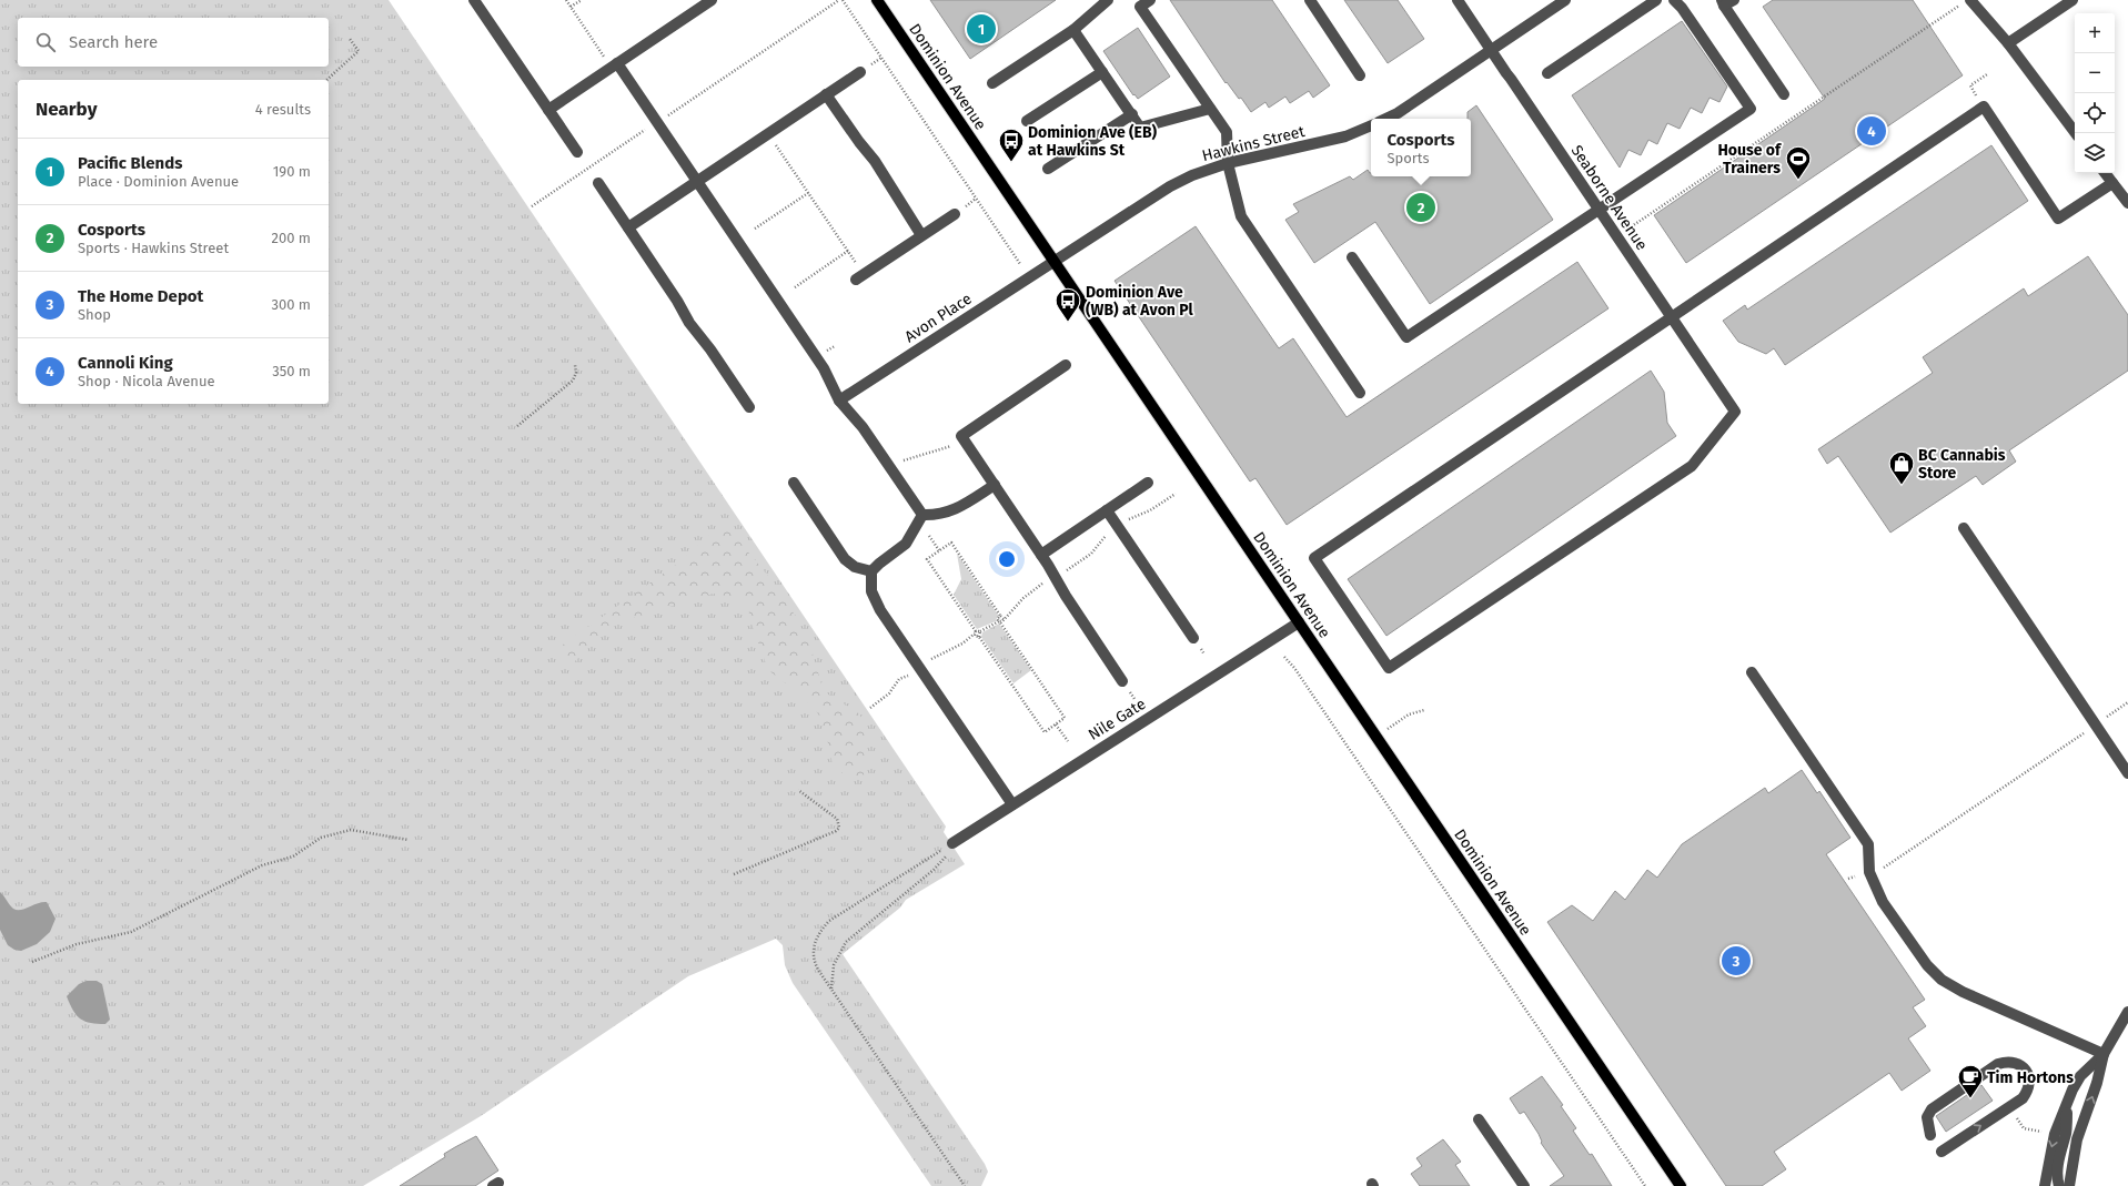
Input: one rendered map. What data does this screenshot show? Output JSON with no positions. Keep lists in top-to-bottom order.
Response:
{
  "streets": {
    "main road": ["Dominion Avenue"],
    "street": [
      "Hawkins Street",
      "Seaborne Avenue",
      "Avon Place",
      "Nile Gate"
    ]
  },
  "crossings": [
    ["Dominion Avenue", "Hawkins Street"],
    ["Dominion Avenue", "Avon Place"],
    ["Dominion Avenue", "Nile Gate"],
    ["Hawkins Street", "Avon Place"]
  ],
  "places": {
    "bus stop": ["Dominion Ave (EB) at Hawkins St", "Dominion Ave (WB) at Avon Pl"],
    "sports": ["House of Trainers"],
    "shop": ["BC Cannabis Store"],
    "cafe": ["Tim Hortons"]
  },
  "page": {
    "pins": [
      "1",
      "4",
      "2",
      "3"
    ],
    "map_buttons": ["+", "−"],
    "search": "Search here",
    "heading": ["Nearby", "4 results"],
    "popup": ["Cosports", "Sports"],
    "list": [
      {
        "mark": "1",
        "name": "Pacific Blends",
        "note": "Place · Dominion Avenue",
        "value": "190 m"
      },
      {
        "mark": "2",
        "name": "Cosports",
        "note": "Sports · Hawkins Street",
        "value": "200 m"
      },
      {
        "mark": "3",
        "name": "The Home Depot",
        "note": "Shop",
        "value": "300 m"
      },
      {
        "mark": "4",
        "name": "Cannoli King",
        "note": "Shop · Nicola Avenue",
        "value": "350 m"
      }
    ]
  }
}
